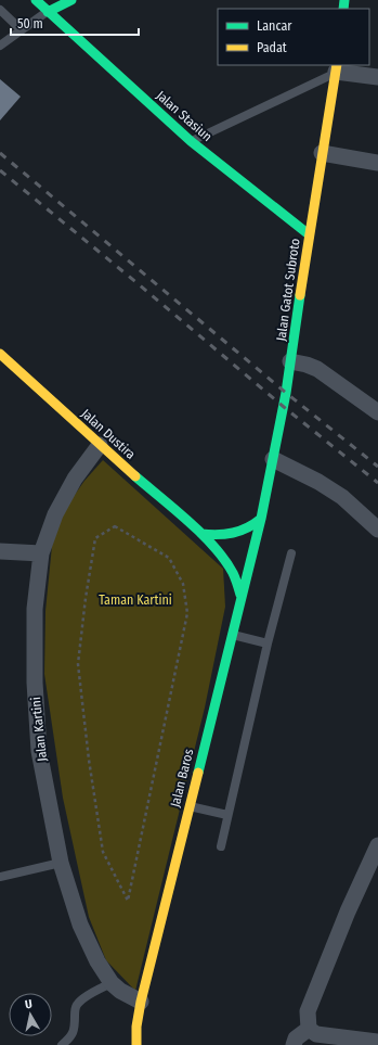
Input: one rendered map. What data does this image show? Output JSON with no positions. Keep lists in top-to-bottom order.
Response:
{
  "streets": {
    "main road": [
      "Jalan Stasiun",
      "Jalan Gatot Subroto",
      "Jalan Dustira",
      "Jalan Baros"
    ],
    "street": ["Jalan Kartini"]
  },
  "crossings": [
    ["Jalan Stasiun", "Jalan Gatot Subroto"],
    ["Jalan Gatot Subroto", "Jalan Baros"],
    ["Jalan Dustira", "Jalan Kartini"],
    ["Jalan Dustira", "Jalan Baros"],
    ["Jalan Kartini", "Jalan Baros"]
  ],
  "parks": ["Taman Kartini"],
  "legend": ["Lancar", "Padat"],
  "scale_bar": "50 m",
  "north": "top"
}
